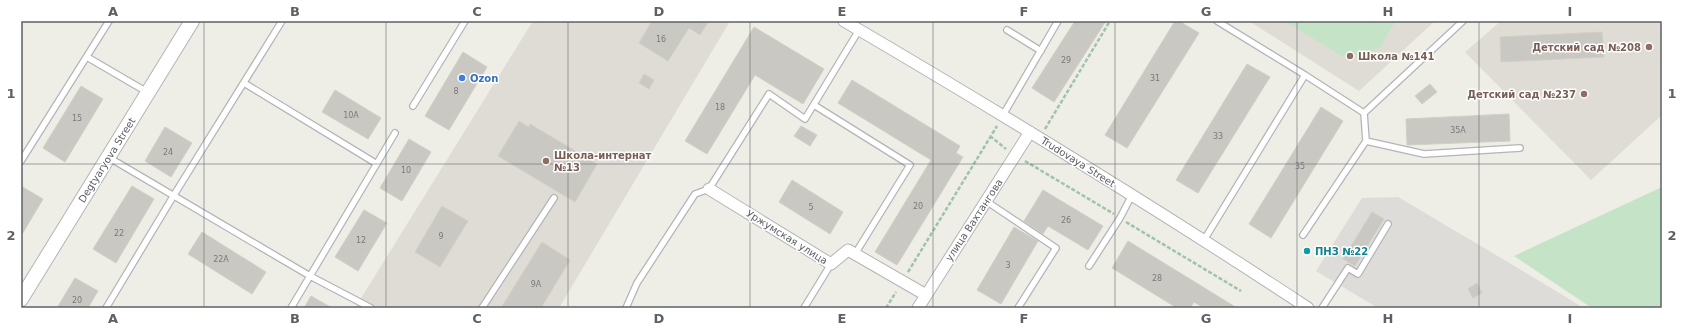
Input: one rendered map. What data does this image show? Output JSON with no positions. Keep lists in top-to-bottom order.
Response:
{
  "streets": {
    "street": [
      "Degtyaryova Street",
      "Trudovaya Street",
      "улица Вахтангова",
      "Уржумская улица"
    ]
  },
  "crossings": [
    ["Trudovaya Street", "улица Вахтангова"]
  ],
  "places": [
    "Детский сад №208",
    "Школа №141",
    "Ozon",
    "Детский сад №237",
    "Школа-интернат №13",
    "ПНЗ №22"
  ],
  "house_numbers": [
    "16",
    "29",
    "31",
    "8",
    "18",
    "10А",
    "15",
    "35А",
    "33",
    "24",
    "35",
    "10",
    "20",
    "5",
    "26",
    "22",
    "9",
    "12",
    "22А",
    "3",
    "28",
    "9А",
    "20"
  ],
  "grid": {
    "columns": [
      "A",
      "B",
      "C",
      "D",
      "E",
      "F",
      "G",
      "H",
      "I"
    ],
    "rows": ["1", "2"]
  }
}
